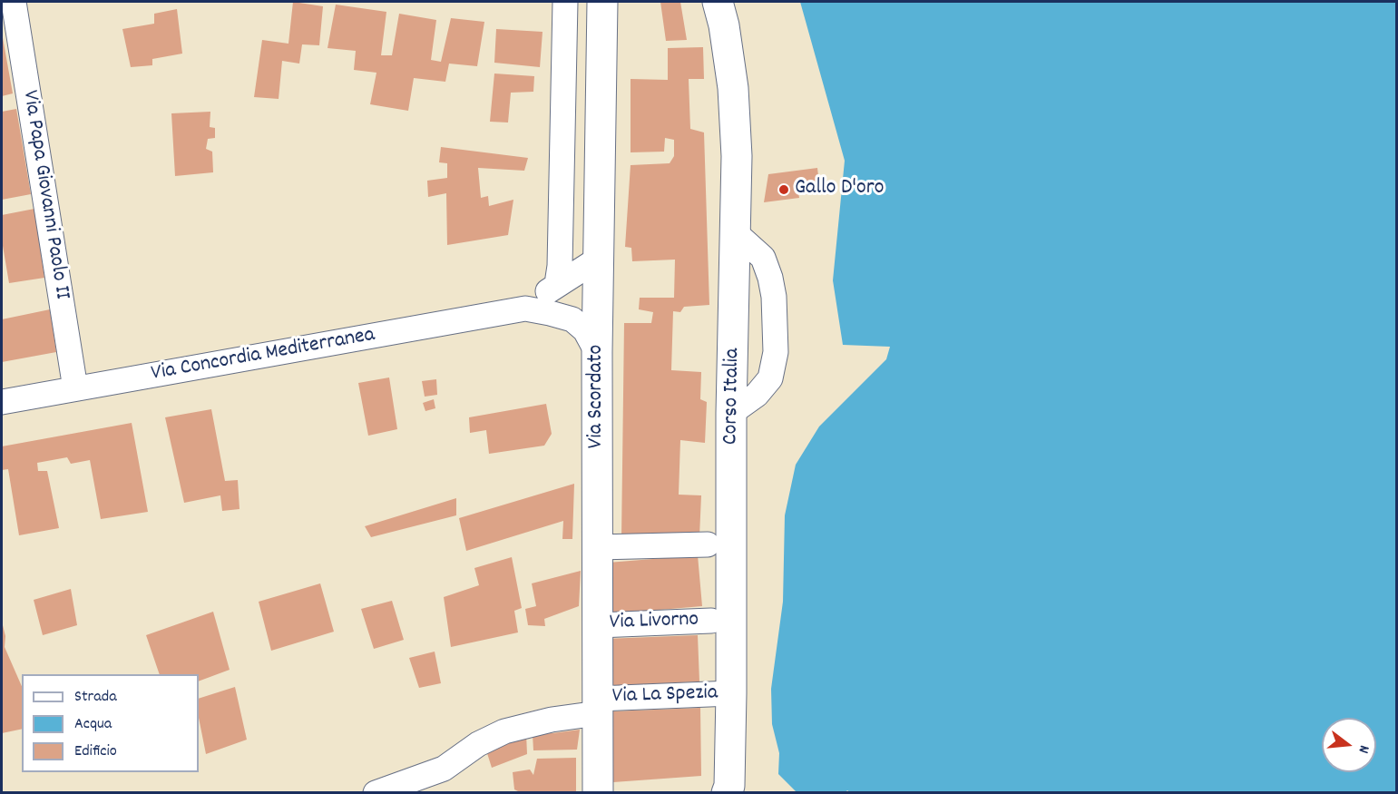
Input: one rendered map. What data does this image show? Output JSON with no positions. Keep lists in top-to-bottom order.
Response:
{
  "streets": {
    "street": [
      "Via Papa Giovanni Paolo II",
      "Via Concordia Mediterranea",
      "Via Scordato",
      "Corso Italia",
      "Via Livorno",
      "Via La Spezia"
    ]
  },
  "crossings": [
    ["Via Papa Giovanni Paolo II", "Via Concordia Mediterranea"],
    ["Via Scordato", "Via Livorno"],
    ["Via Scordato", "Via La Spezia"],
    ["Corso Italia", "Via La Spezia"]
  ],
  "places": ["Gallo D'oro"],
  "legend": ["Strada", "Acqua", "Edificio"],
  "north": "right"
}
